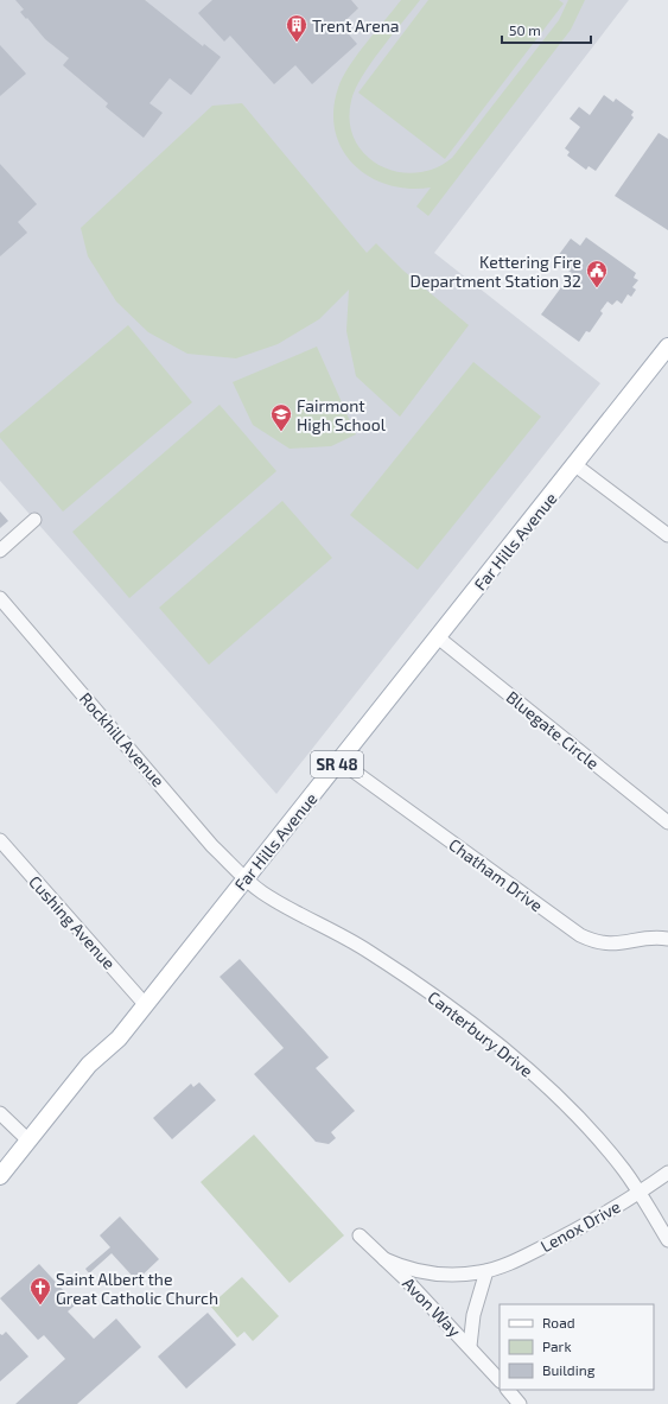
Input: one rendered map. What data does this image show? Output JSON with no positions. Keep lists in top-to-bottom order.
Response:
{
  "streets": {
    "main road": ["Far Hills Avenue", "SR 48"],
    "street": [
      "Bluegate Circle",
      "Rockhill Avenue",
      "Chatham Drive",
      "Cushing Avenue",
      "Canterbury Drive",
      "Lenox Drive",
      "Avon Way"
    ]
  },
  "crossings": [
    ["Far Hills Avenue", "Bluegate Circle"],
    ["Far Hills Avenue", "Rockhill Avenue"],
    ["Far Hills Avenue", "Chatham Drive"],
    ["Far Hills Avenue", "Cushing Avenue"],
    ["Far Hills Avenue", "Canterbury Drive"],
    ["Rockhill Avenue", "Canterbury Drive"],
    ["Canterbury Drive", "Lenox Drive"],
    ["Lenox Drive", "Avon Way"]
  ],
  "places": {
    "building": ["Trent Arena"],
    "public building": ["Kettering Fire Department Station 32"],
    "school or university": ["Fairmont High School"],
    "church": ["Saint Albert the Great Catholic Church"]
  },
  "legend": ["Road", "Park", "Building"],
  "scale_bar": "50 m"
}
